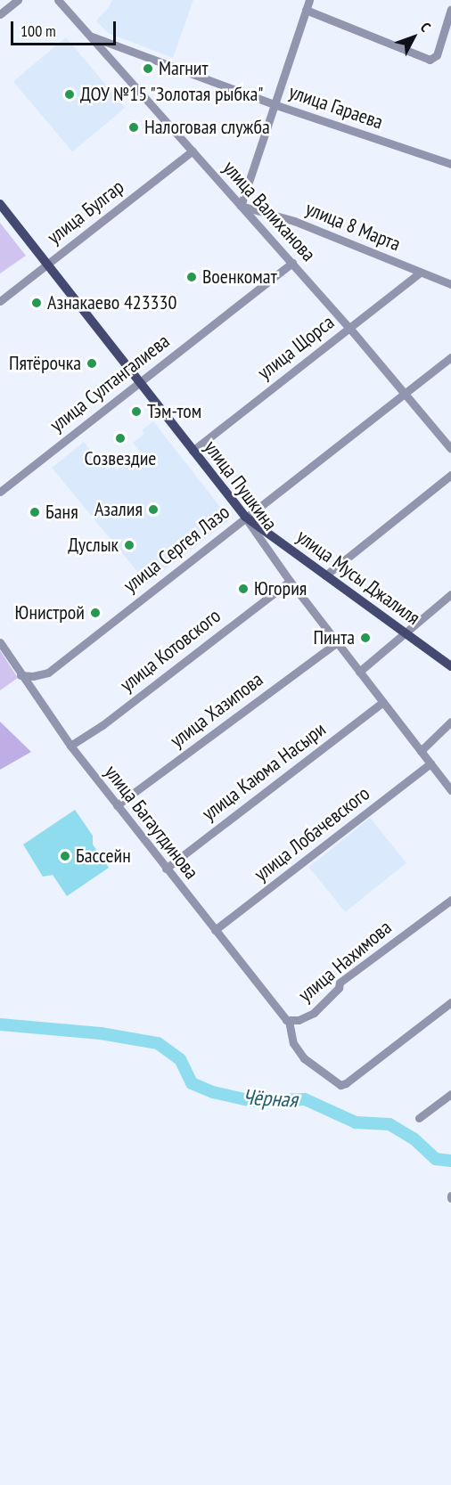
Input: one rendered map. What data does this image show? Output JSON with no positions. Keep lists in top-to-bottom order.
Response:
{
  "streets": {
    "main road": ["улица Пушкина", "улица Мусы Джалиля"],
    "street": [
      "улица Гараева",
      "улица Валиханова",
      "улица Булгар",
      "улица 8 Марта",
      "улица Щорса",
      "улица Султангалиева",
      "улица Сергея Лазо",
      "улица Котовского",
      "улица Хазипова",
      "улица Каюма Насыри",
      "улица Багаутдинова",
      "улица Лобачевского",
      "улица Нахимова"
    ]
  },
  "crossings": [
    ["улица Гараева", "улица Валиханова"],
    ["улица Валиханова", "улица Булгар"],
    ["улица Валиханова", "улица 8 Марта"],
    ["улица Валиханова", "улица Щорса"],
    ["улица Валиханова", "улица Султангалиева"],
    ["улица Валиханова", "улица Сергея Лазо"],
    ["улица Булгар", "улица Пушкина"],
    ["улица 8 Марта", "улица Щорса"],
    ["улица Щорса", "улица Пушкина"],
    ["улица Султангалиева", "улица Пушкина"],
    ["улица Пушкина", "улица Сергея Лазо"],
    ["улица Пушкина", "улица Мусы Джалиля"],
    ["улица Пушкина", "улица Котовского"],
    ["улица Пушкина", "улица Хазипова"],
    ["улица Пушкина", "улица Каюма Насыри"],
    ["улица Пушкина", "улица Лобачевского"],
    ["улица Сергея Лазо", "улица Мусы Джалиля"],
    ["улица Сергея Лазо", "улица Багаутдинова"],
    ["улица Котовского", "улица Багаутдинова"],
    ["улица Хазипова", "улица Багаутдинова"],
    ["улица Каюма Насыри", "улица Багаутдинова"],
    ["улица Багаутдинова", "улица Лобачевского"],
    ["улица Багаутдинова", "улица Нахимова"]
  ],
  "water": ["Чёрная"],
  "places": [
    "Магнит",
    "ДОУ №15 \"Золотая рыбка\"",
    "Налоговая служба",
    "Военкомат",
    "Азнакаево 423330",
    "Пятёрочка",
    "Тэм-том",
    "Созвездие",
    "Азалия",
    "Баня",
    "Дуслык",
    "Югория",
    "Юнистрой",
    "Пинта",
    "Бассейн"
  ],
  "scale_bar": "100 m",
  "north": "top right"
}
